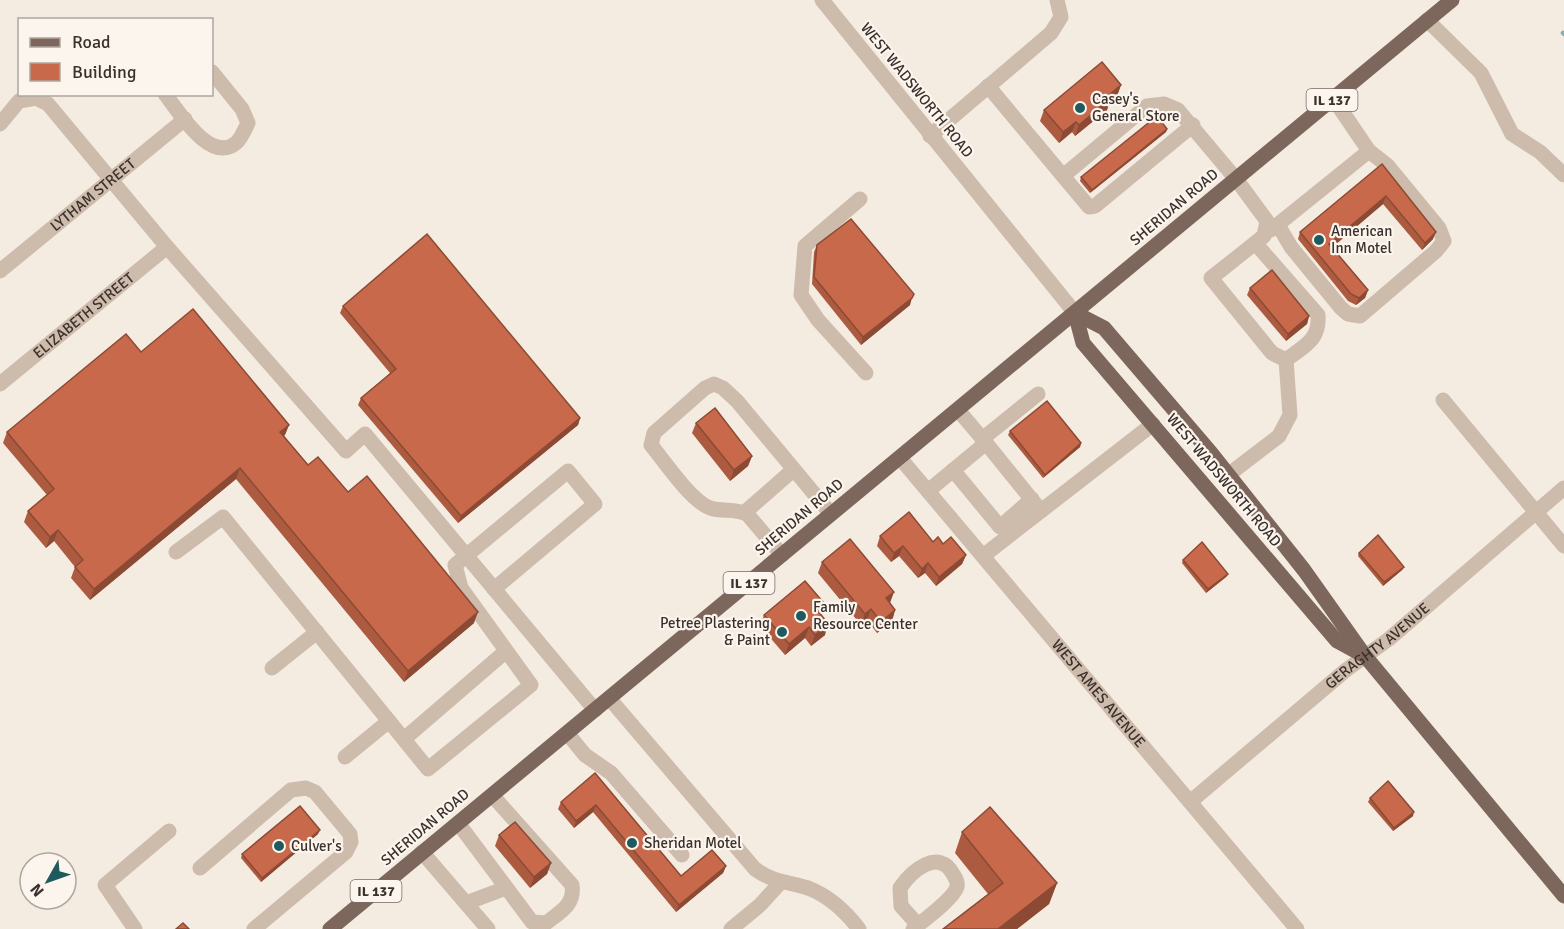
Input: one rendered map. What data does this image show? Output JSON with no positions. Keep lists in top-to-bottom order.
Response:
{
  "streets": {
    "main road": ["WEST WADSWORTH ROAD", "IL 137", "SHERIDAN ROAD"],
    "street": [
      "LYTHAM STREET",
      "ELIZABETH STREET",
      "GERAGHTY AVENUE",
      "WEST AMES AVENUE"
    ]
  },
  "crossings": [
    ["WEST WADSWORTH ROAD", "SHERIDAN ROAD"],
    ["WEST WADSWORTH ROAD", "GERAGHTY AVENUE"],
    ["IL 137", "SHERIDAN ROAD"],
    ["SHERIDAN ROAD", "WEST AMES AVENUE"],
    ["GERAGHTY AVENUE", "WEST AMES AVENUE"]
  ],
  "places": [
    "Casey's General Store",
    "American Inn Motel",
    "Family Resource Center",
    "Petree Plastering & Paint",
    "Sheridan Motel",
    "Culver's"
  ],
  "legend": ["Road", "Building"],
  "north": "bottom left"
}
